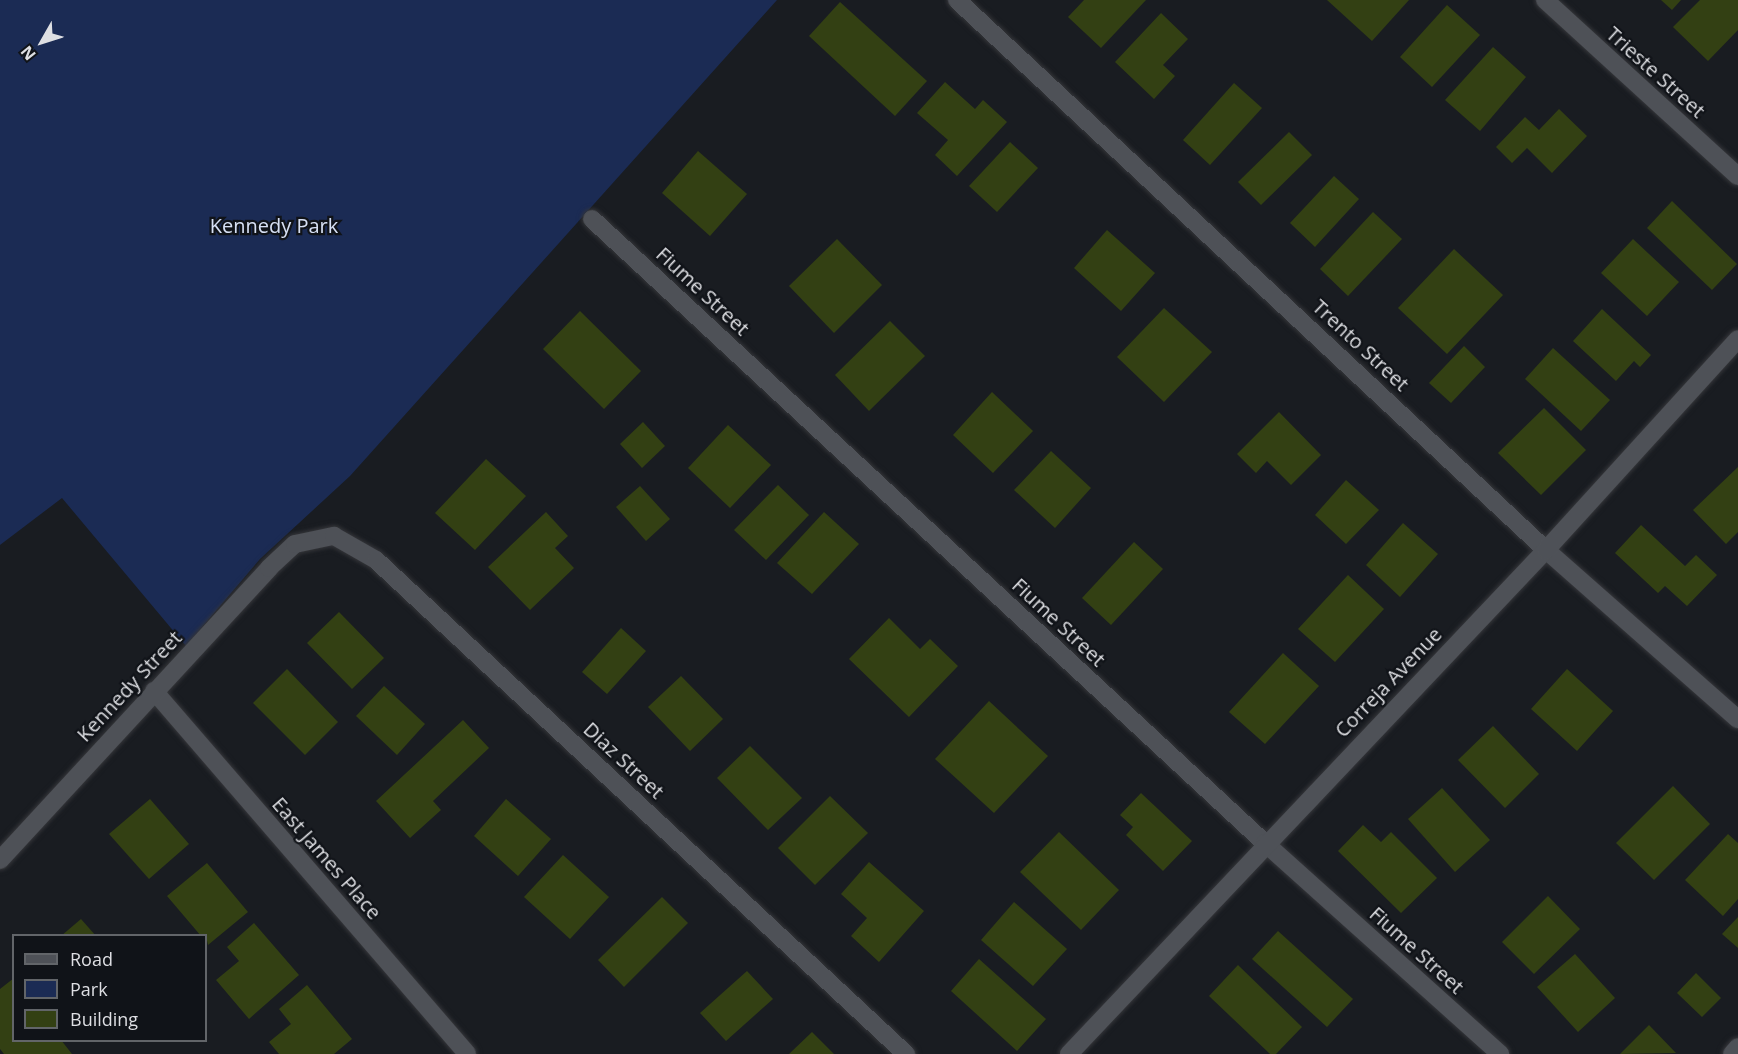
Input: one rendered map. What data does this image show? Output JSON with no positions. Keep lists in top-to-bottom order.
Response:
{
  "streets": {
    "street": [
      "Trieste Street",
      "Fiume Street",
      "Trento Street",
      "Correja Avenue",
      "Kennedy Street",
      "Diaz Street",
      "East James Place"
    ]
  },
  "crossings": [
    ["Fiume Street", "Correja Avenue"],
    ["Trento Street", "Correja Avenue"],
    ["Kennedy Street", "Diaz Street"],
    ["Kennedy Street", "East James Place"]
  ],
  "parks": ["Kennedy Park"],
  "legend": ["Road", "Park", "Building"],
  "north": "bottom left"
}
